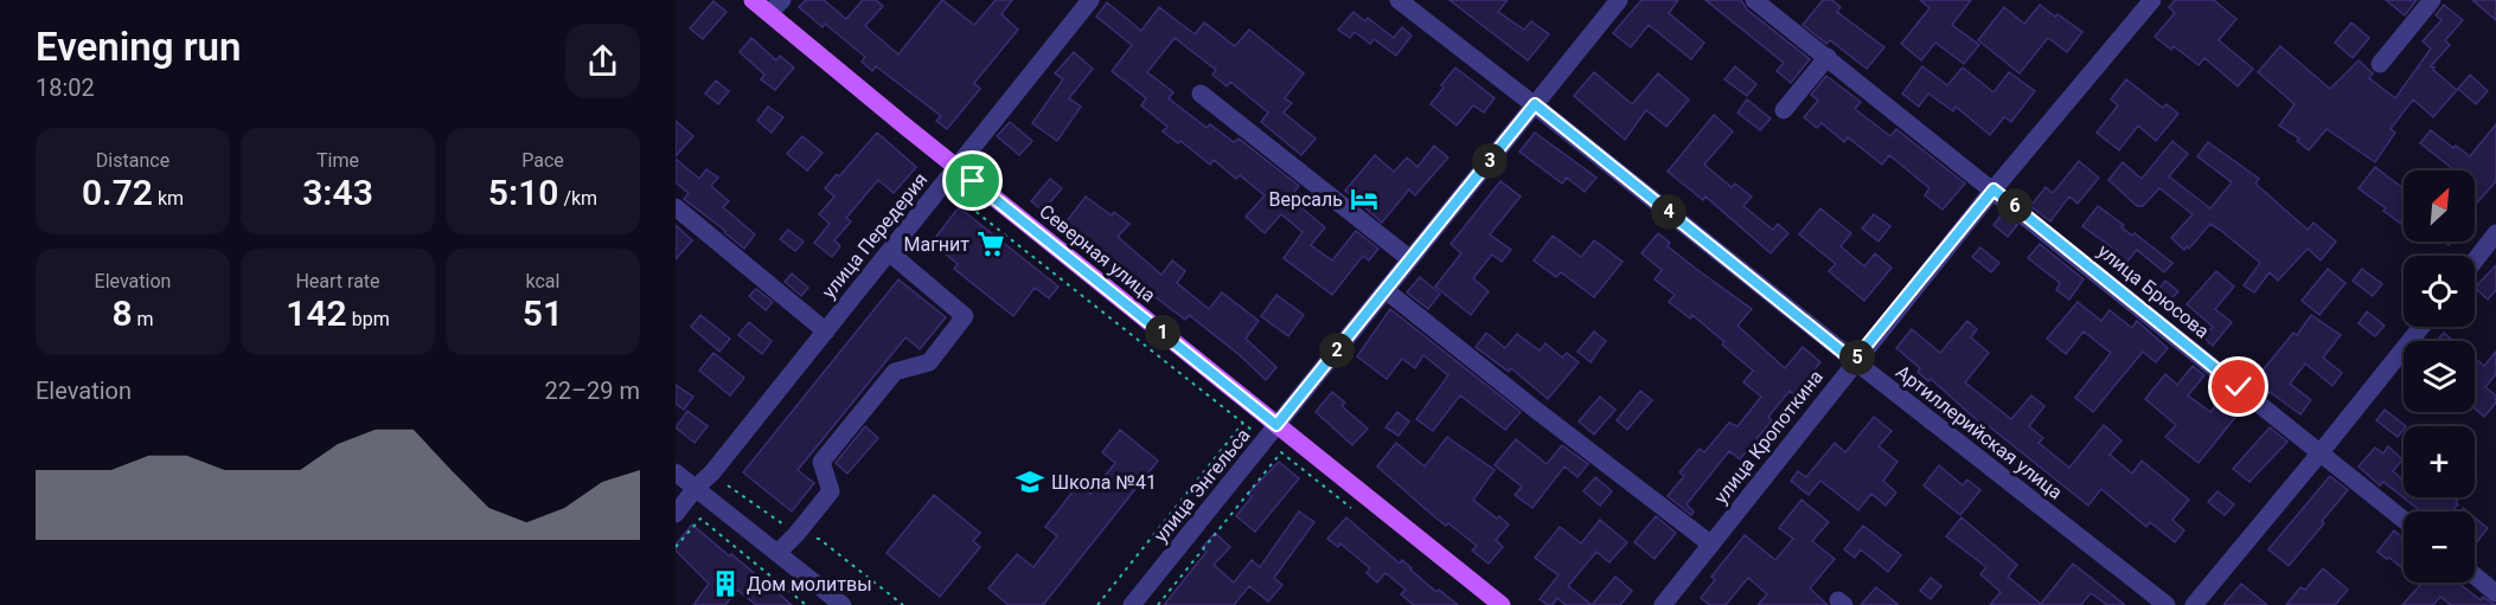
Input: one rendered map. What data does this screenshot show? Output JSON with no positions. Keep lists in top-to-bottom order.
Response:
{
  "streets": {
    "main road": ["Северная улица"],
    "street": [
      "улица Передерия",
      "улица Брюсова",
      "Артиллерийская улица",
      "улица Кропоткина",
      "улица Энгельса"
    ]
  },
  "crossings": [
    ["улица Передерия", "Северная улица"],
    ["Северная улица", "улица Энгельса"],
    ["улица Брюсова", "улица Кропоткина"],
    ["Артиллерийская улица", "улица Кропоткина"],
    ["Артиллерийская улица", "улица Энгельса"]
  ],
  "places": {
    "hotel": ["Версаль"],
    "supermarket": ["Магнит"],
    "school or university": ["Школа №41"],
    "building": ["Дом молитвы"]
  },
  "north": "top right",
  "page": {
    "heading": ["Evening run", "18:02"],
    "stats": [
      ["Distance", "0.72 km"],
      ["Time", "3:43"],
      ["Pace", "5:10 /km"],
      ["Elevation", "8 m"],
      ["Heart rate", "142 bpm"],
      ["kcal", "51"]
    ],
    "pins": [
      "3",
      "6",
      "4",
      "1",
      "2",
      "5"
    ],
    "map_buttons": ["+", "−"],
    "chart": ["Elevation", "22–29 m"]
  }
}
